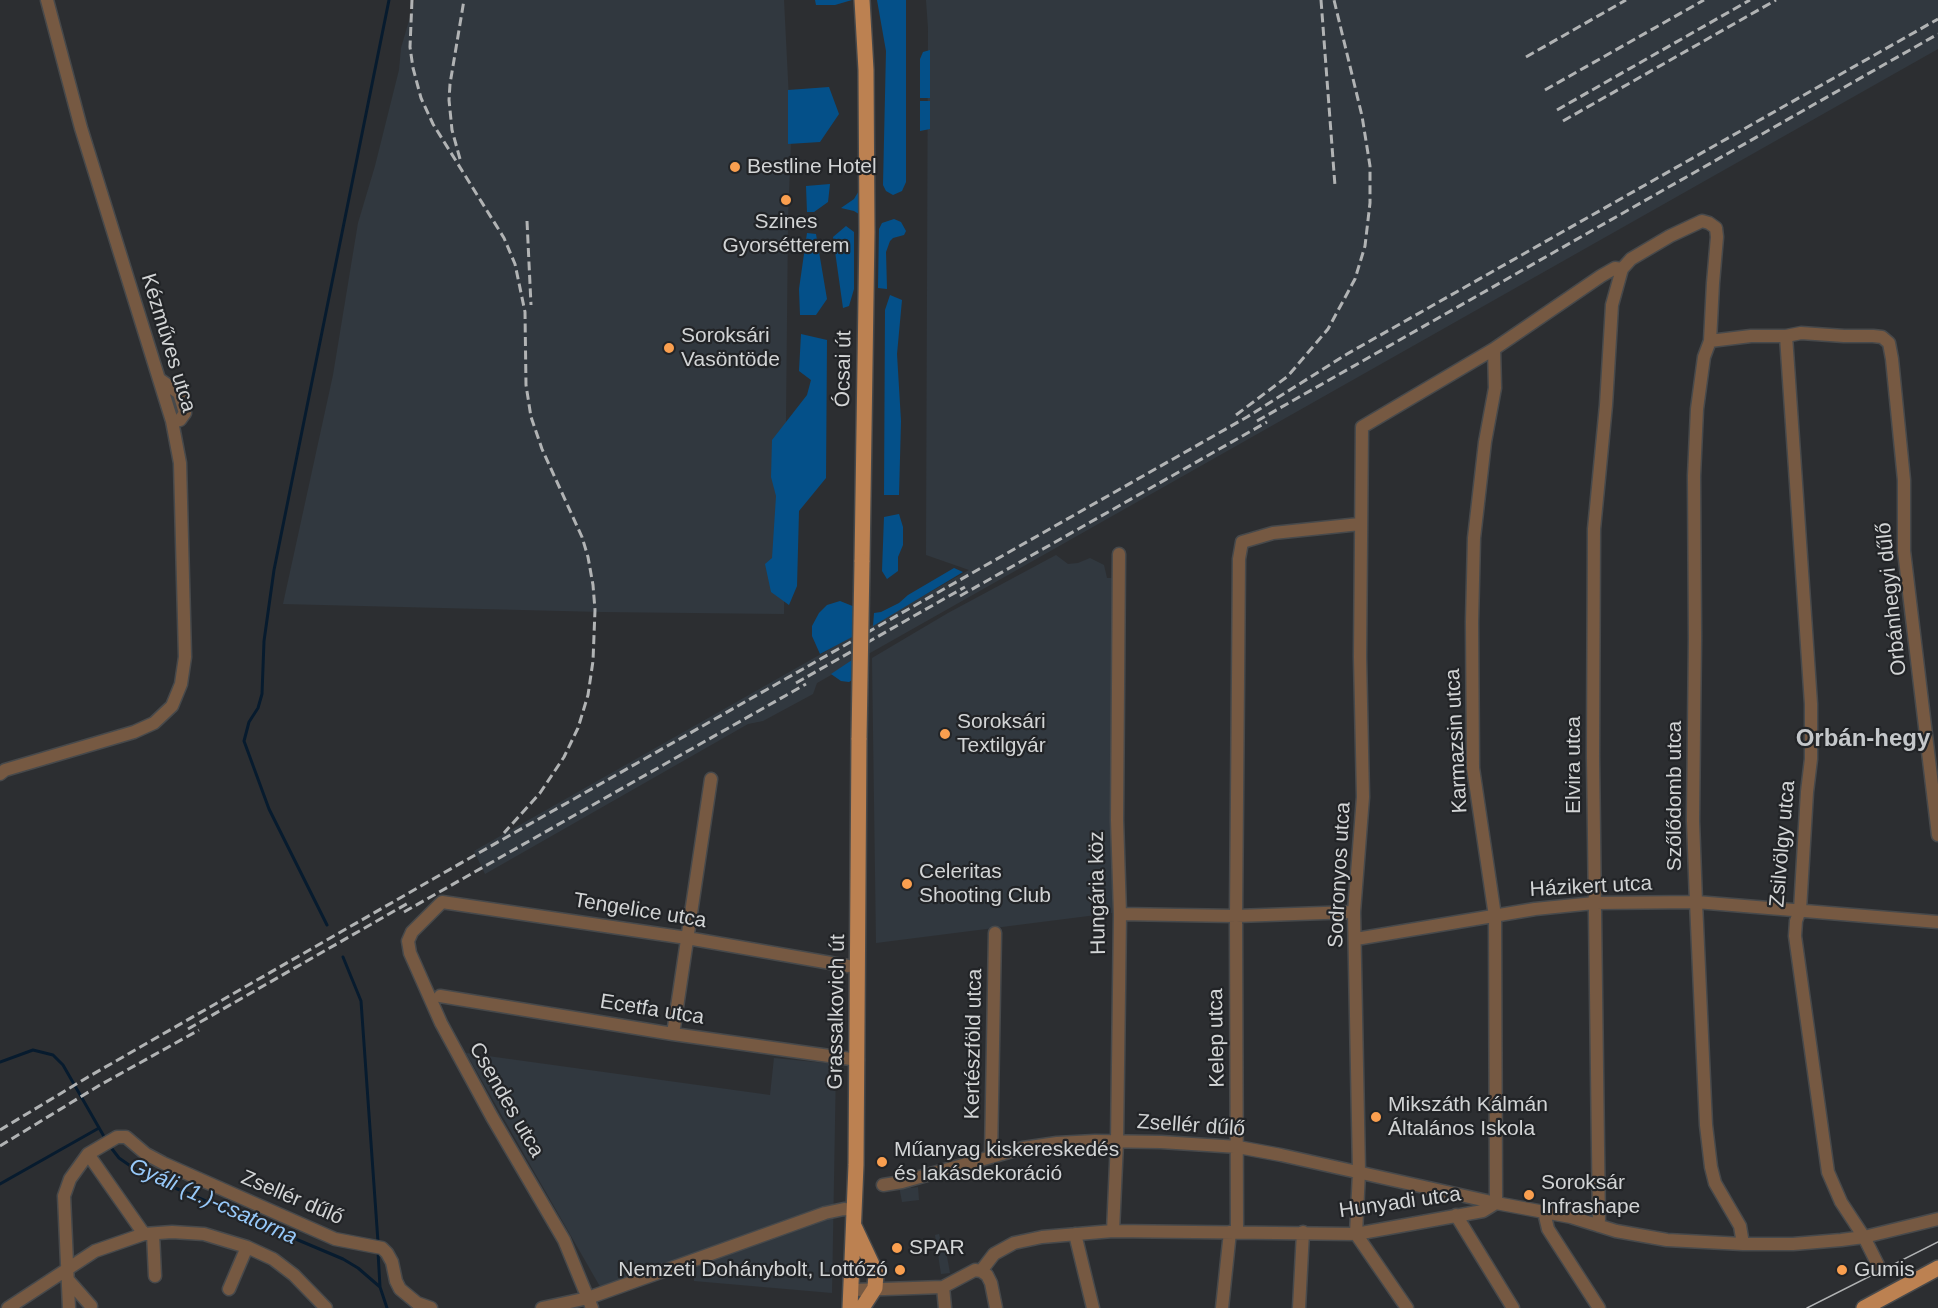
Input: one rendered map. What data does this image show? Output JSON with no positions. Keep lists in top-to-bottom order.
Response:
{
  "streets": {
    "main road": ["Ócsai út", "Grassalkovich út"],
    "street": [
      "Kézműves utca",
      "Orbánhegyi dűlő",
      "Karmazsin utca",
      "Elvira utca",
      "Szőlődomb utca",
      "Zsilvölgy utca",
      "Sodronyos utca",
      "Házikert utca",
      "Hungária köz",
      "Tengelice utca",
      "Ecetfa utca",
      "Kelep utca",
      "Kertészföld utca",
      "Csendes utca",
      "Zsellér dűlő",
      "Hunyadi utca"
    ]
  },
  "crossings": [
    ["Ócsai út", "Grassalkovich út"],
    ["Orbánhegyi dűlő", "Zsilvölgy utca"],
    ["Karmazsin utca", "Sodronyos utca"],
    ["Karmazsin utca", "Házikert utca"],
    ["Karmazsin utca", "Zsellér dűlő"],
    ["Karmazsin utca", "Hunyadi utca"],
    ["Elvira utca", "Szőlődomb utca"],
    ["Elvira utca", "Házikert utca"],
    ["Szőlődomb utca", "Házikert utca"],
    ["Zsilvölgy utca", "Házikert utca"],
    ["Sodronyos utca", "Házikert utca"],
    ["Sodronyos utca", "Kelep utca"],
    ["Sodronyos utca", "Zsellér dűlő"],
    ["Sodronyos utca", "Hunyadi utca"],
    ["Hungária köz", "Zsellér dűlő"],
    ["Hungária köz", "Hunyadi utca"],
    ["Tengelice utca", "Csendes utca"],
    ["Ecetfa utca", "Grassalkovich út"],
    ["Kelep utca", "Zsellér dűlő"],
    ["Kelep utca", "Hunyadi utca"],
    ["Kertészföld utca", "Zsellér dűlő"],
    ["Zsellér dűlő", "Hunyadi utca"]
  ],
  "districts": ["Orbán-hegy"],
  "water": ["Gyáli (1.)-csatorna"],
  "places": [
    "Bestline Hotel",
    "Szines Gyorsétterem",
    "Soroksári Vasöntöde",
    "Soroksári Textilgyár",
    "Celeritas Shooting Club",
    "Mikszáth Kálmán Általános Iskola",
    "Műanyag kiskereskedés és lakásdekoráció",
    "Soroksár Infrashape",
    "SPAR",
    "Nemzeti Dohánybolt, Lottózó",
    "Gumis"
  ]
}
